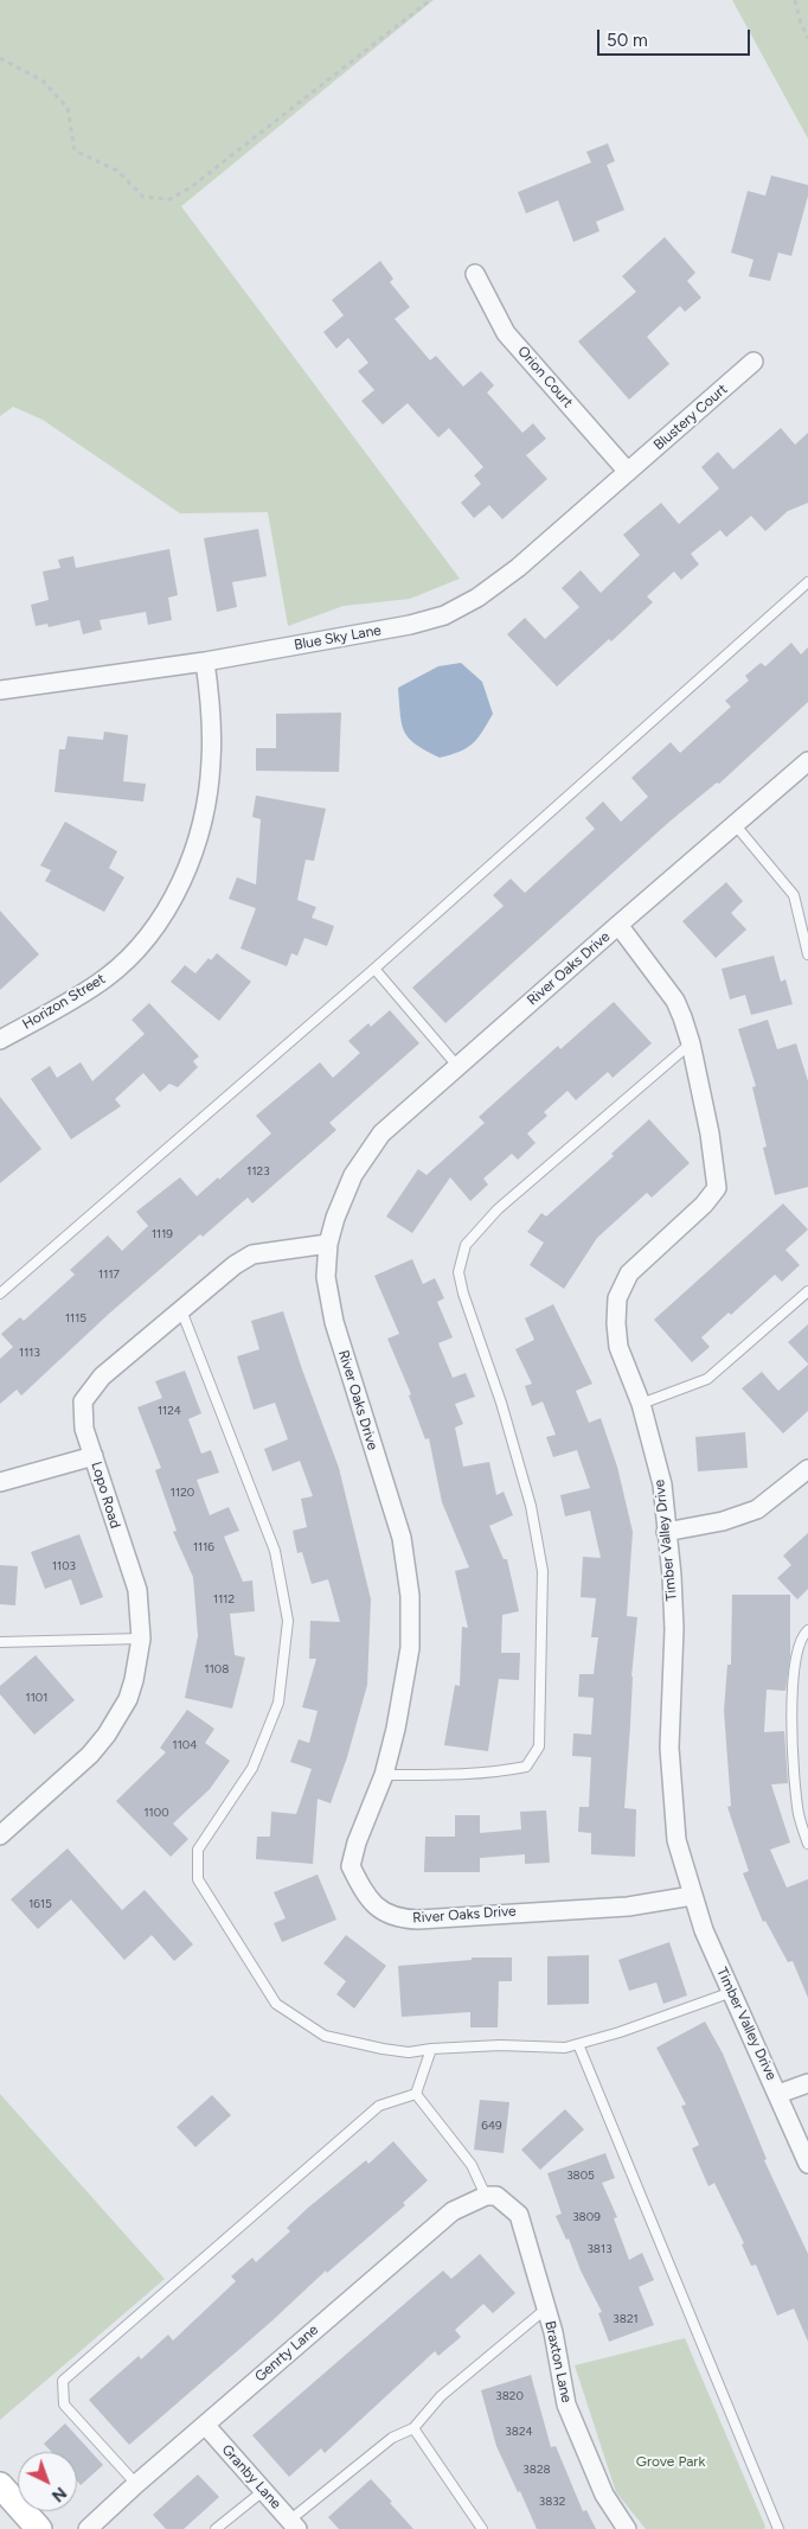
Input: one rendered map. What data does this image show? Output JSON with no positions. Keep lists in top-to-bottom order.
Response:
{
  "streets": {
    "street": [
      "Orion Court",
      "Blustery Court",
      "Blue Sky Lane",
      "River Oaks Drive",
      "Horizon Street",
      "Lopo Road",
      "Timber Valley Drive",
      "Genrty Lane",
      "Braxton Lane",
      "Granby Lane"
    ]
  },
  "crossings": [
    ["Orion Court", "Blustery Court"],
    ["Orion Court", "Blue Sky Lane"],
    ["Blustery Court", "Blue Sky Lane"],
    ["Blue Sky Lane", "Horizon Street"],
    ["River Oaks Drive", "Lopo Road"],
    ["River Oaks Drive", "Timber Valley Drive"],
    ["Genrty Lane", "Braxton Lane"],
    ["Genrty Lane", "Granby Lane"]
  ],
  "parks": ["Grove Park"],
  "house_numbers": [
    "1123",
    "1119",
    "1117",
    "1115",
    "1113",
    "1124",
    "1120",
    "1116",
    "1103",
    "1112",
    "1108",
    "1101",
    "1104",
    "1100",
    "1615",
    "649",
    "3805",
    "3809",
    "3813",
    "3821",
    "3820",
    "3824",
    "3828",
    "3832"
  ],
  "scale_bar": "50 m",
  "north": "bottom right"
}
